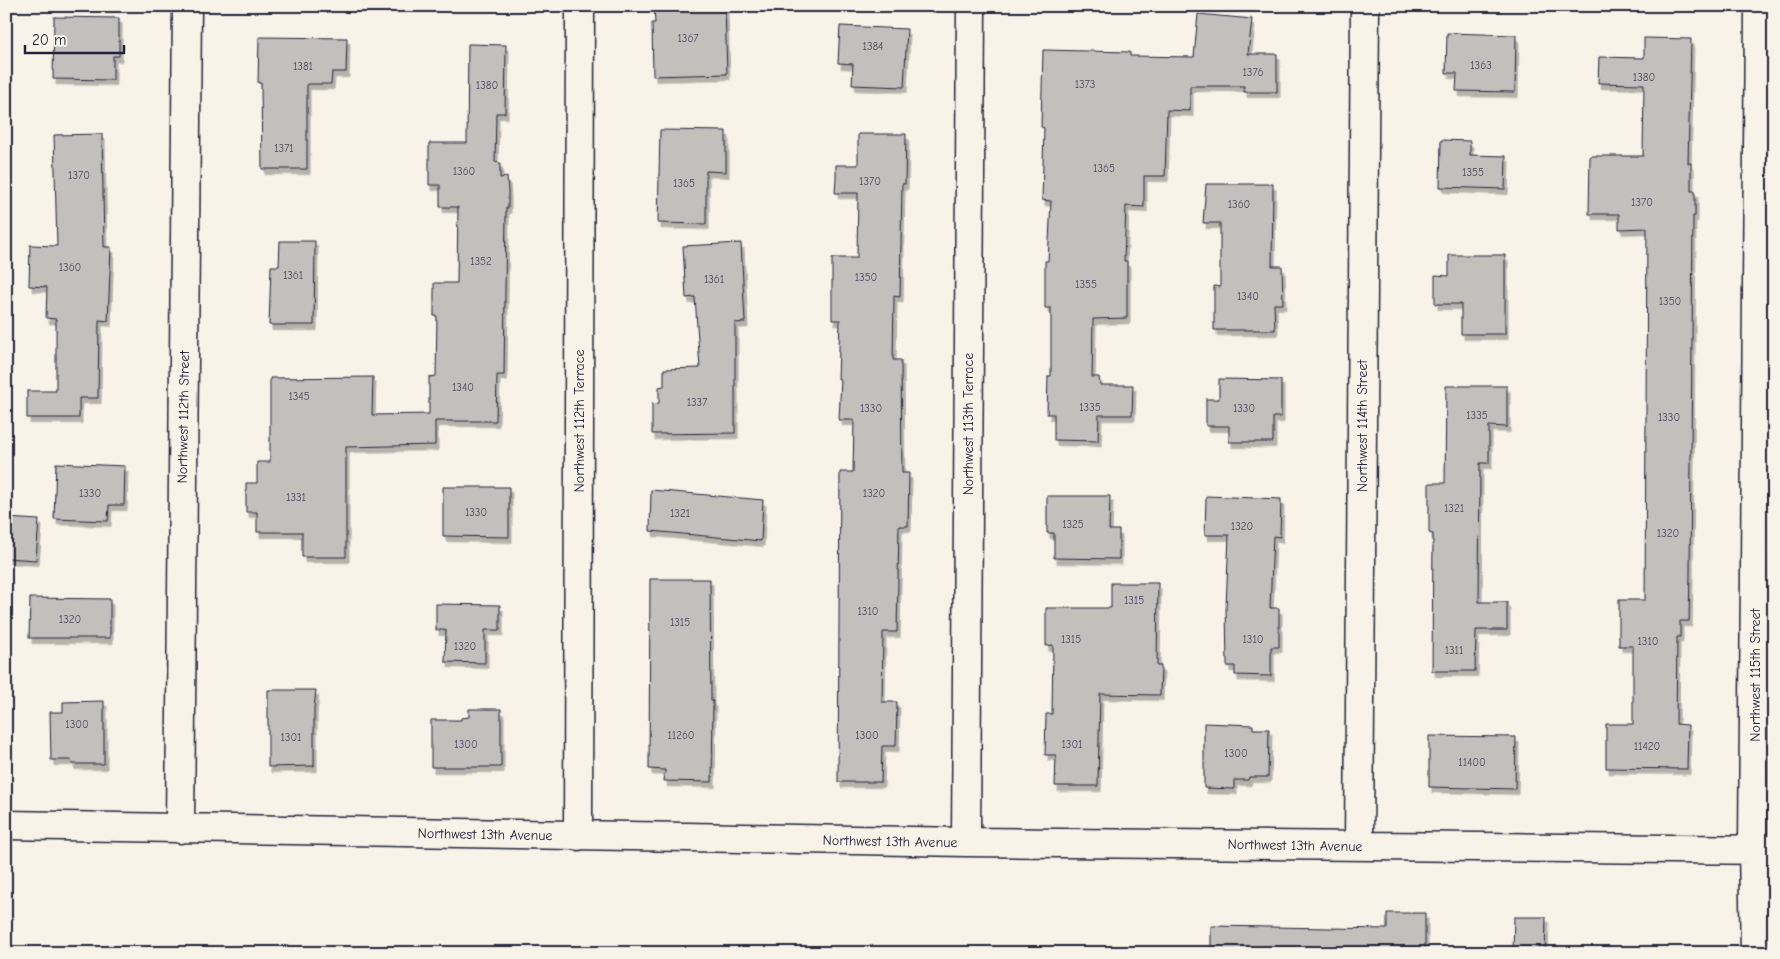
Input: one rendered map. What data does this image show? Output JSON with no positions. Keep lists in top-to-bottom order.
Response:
{
  "streets": {
    "street": [
      "Northwest 112th Street",
      "Northwest 112th Terrace",
      "Northwest 113th Terrace",
      "Northwest 114th Street",
      "Northwest 115th Street",
      "Northwest 13th Avenue"
    ]
  },
  "crossings": [
    ["Northwest 112th Street", "Northwest 13th Avenue"],
    ["Northwest 112th Terrace", "Northwest 13th Avenue"],
    ["Northwest 113th Terrace", "Northwest 13th Avenue"],
    ["Northwest 114th Street", "Northwest 13th Avenue"],
    ["Northwest 115th Street", "Northwest 13th Avenue"]
  ],
  "house_numbers": [
    "1367",
    "1384",
    "1363",
    "1381",
    "1376",
    "1380",
    "1373",
    "1380",
    "1371",
    "1365",
    "1360",
    "1355",
    "1370",
    "1370",
    "1365",
    "1370",
    "1360",
    "1352",
    "1360",
    "1361",
    "1350",
    "1361",
    "1355",
    "1340",
    "1350",
    "1340",
    "1345",
    "1337",
    "1335",
    "1330",
    "1330",
    "1335",
    "1330",
    "1330",
    "1320",
    "1331",
    "1321",
    "1330",
    "1321",
    "1325",
    "1320",
    "1320",
    "1315",
    "1310",
    "1320",
    "1315",
    "1315",
    "1310",
    "1310",
    "1320",
    "1311",
    "1300",
    "11260",
    "1300",
    "1301",
    "1300",
    "1301",
    "11420",
    "1300",
    "11400"
  ],
  "scale_bar": "20 m"
}
